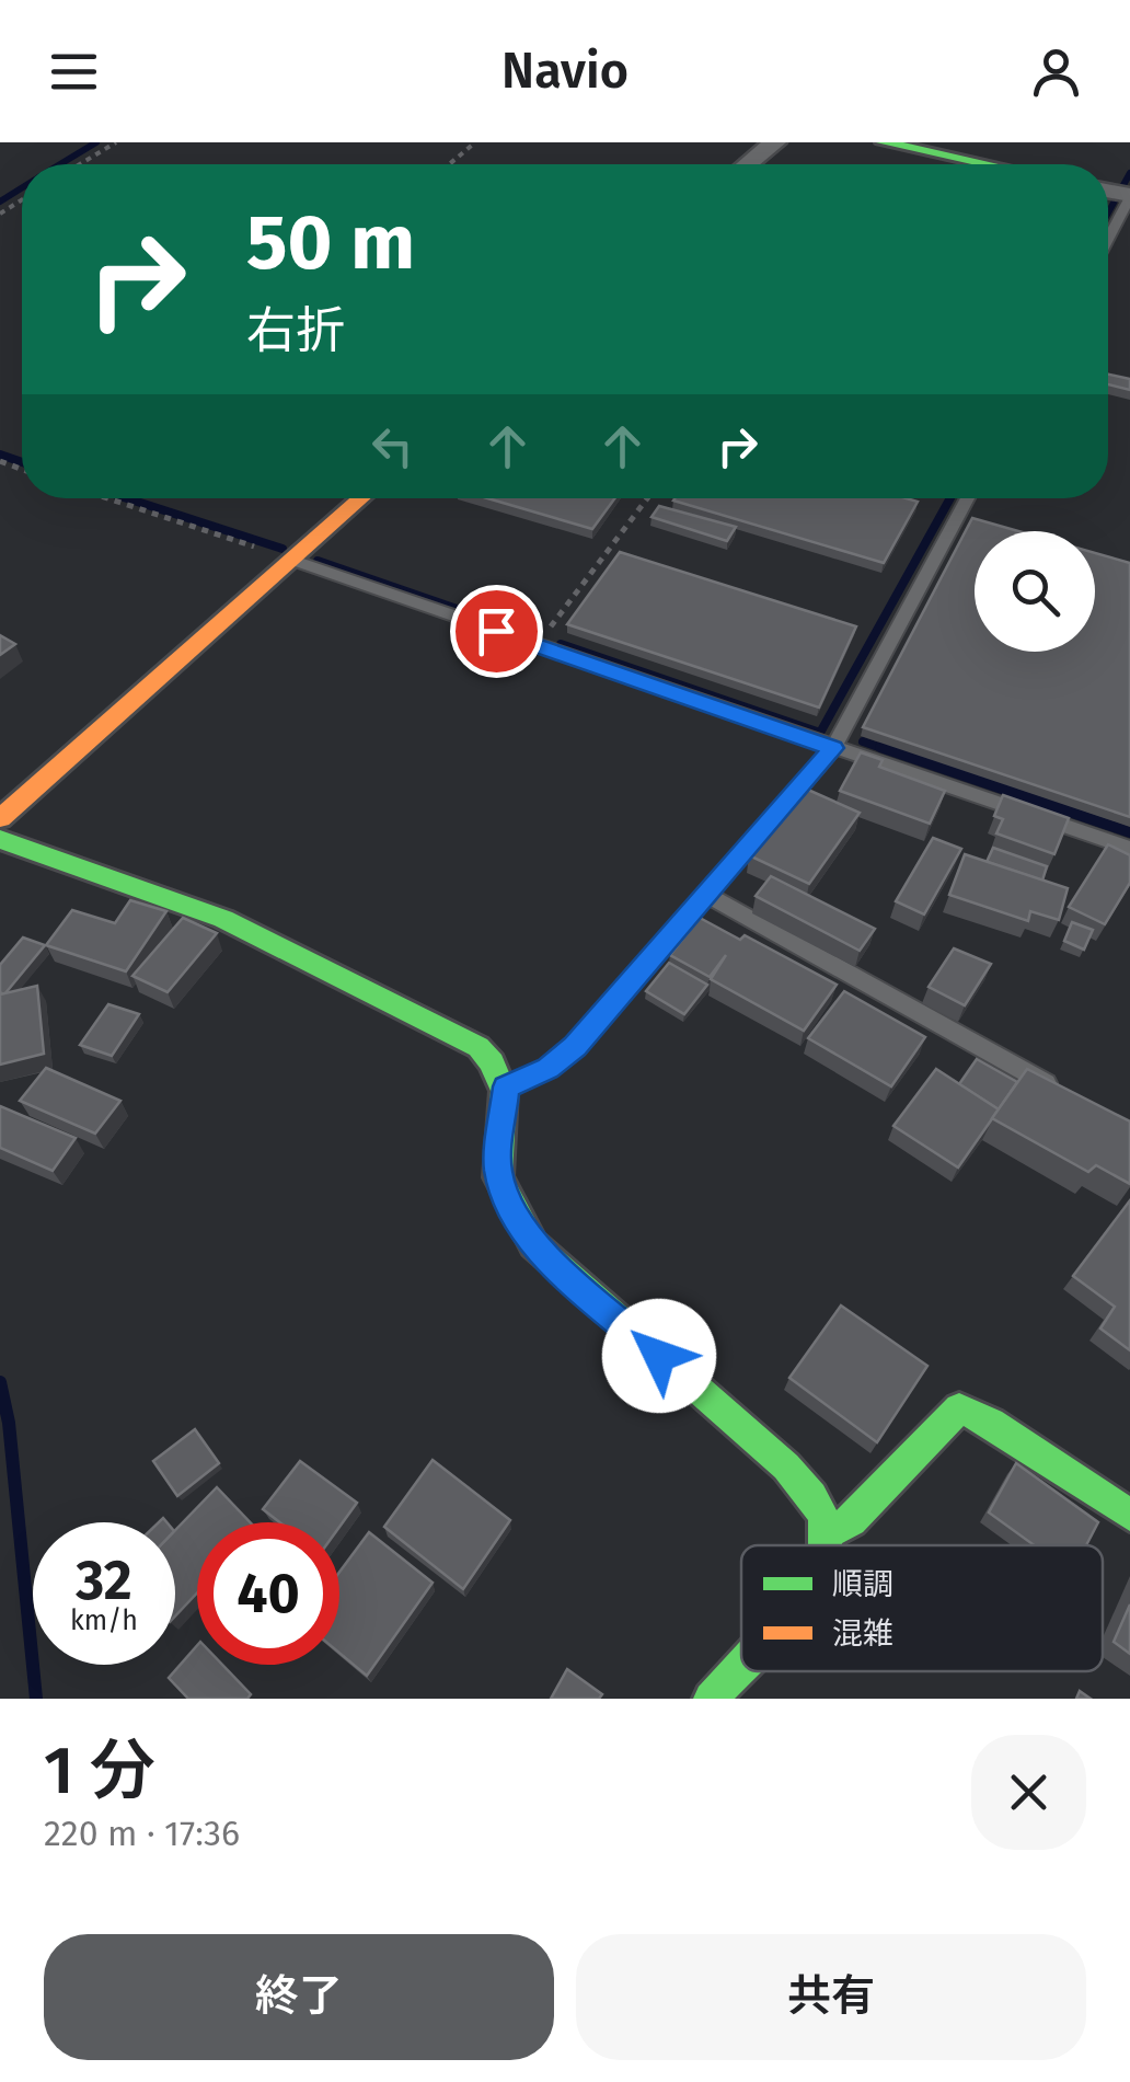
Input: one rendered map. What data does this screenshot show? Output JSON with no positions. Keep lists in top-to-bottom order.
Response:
{
  "legend": ["順調", "混雑"],
  "page": {
    "header": "Navio",
    "turn": ["50 m", "右折"],
    "speed": "32 km/h",
    "limit": "40",
    "heading": ["1 分", "220 m · 17:36"],
    "buttons": ["終了", "共有"]
  }
}
